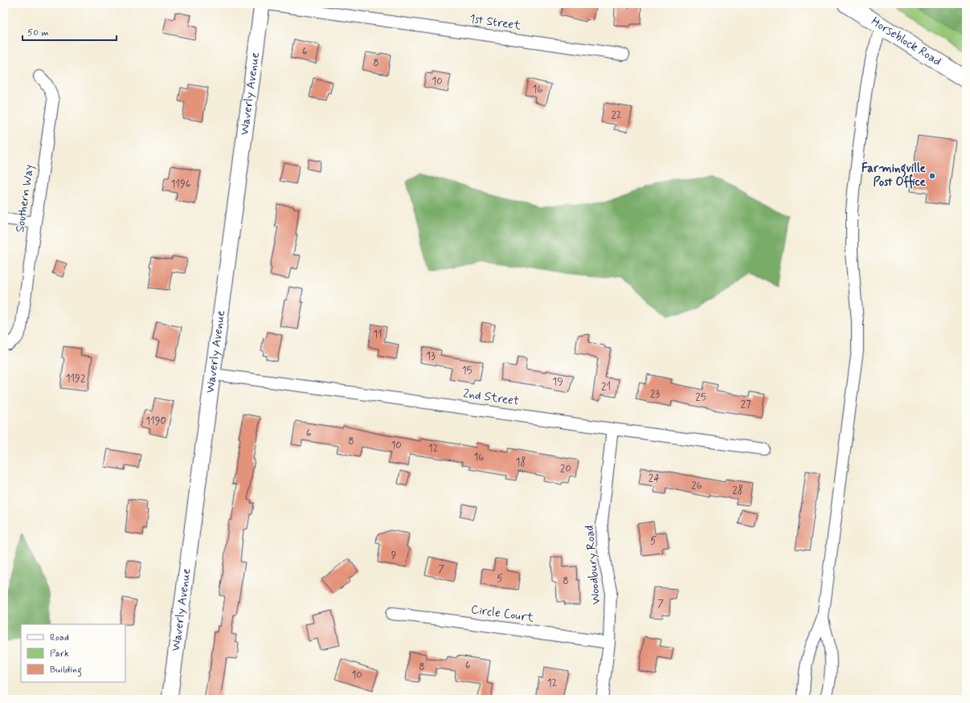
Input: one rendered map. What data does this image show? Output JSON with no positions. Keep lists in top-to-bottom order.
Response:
{
  "streets": {
    "main road": ["Horseblock Road"],
    "street": [
      "1st Street",
      "Waverly Avenue",
      "Southern Way",
      "2nd Street",
      "Woodbury Road",
      "Circle Court"
    ]
  },
  "crossings": [
    ["Waverly Avenue", "2nd Street"],
    ["2nd Street", "Woodbury Road"],
    ["Woodbury Road", "Circle Court"]
  ],
  "places": ["Farmingville Post Office"],
  "house_numbers": [
    "6",
    "8",
    "10",
    "16",
    "22",
    "1196",
    "11",
    "13",
    "15",
    "1192",
    "19",
    "21",
    "23",
    "25",
    "27",
    "1190",
    "6",
    "8",
    "10",
    "12",
    "16",
    "18",
    "20",
    "24",
    "26",
    "28",
    "5",
    "9",
    "7",
    "5",
    "8",
    "7",
    "6",
    "8",
    "10",
    "12"
  ],
  "legend": ["Road", "Park", "Building"],
  "scale_bar": "50 m"
}
